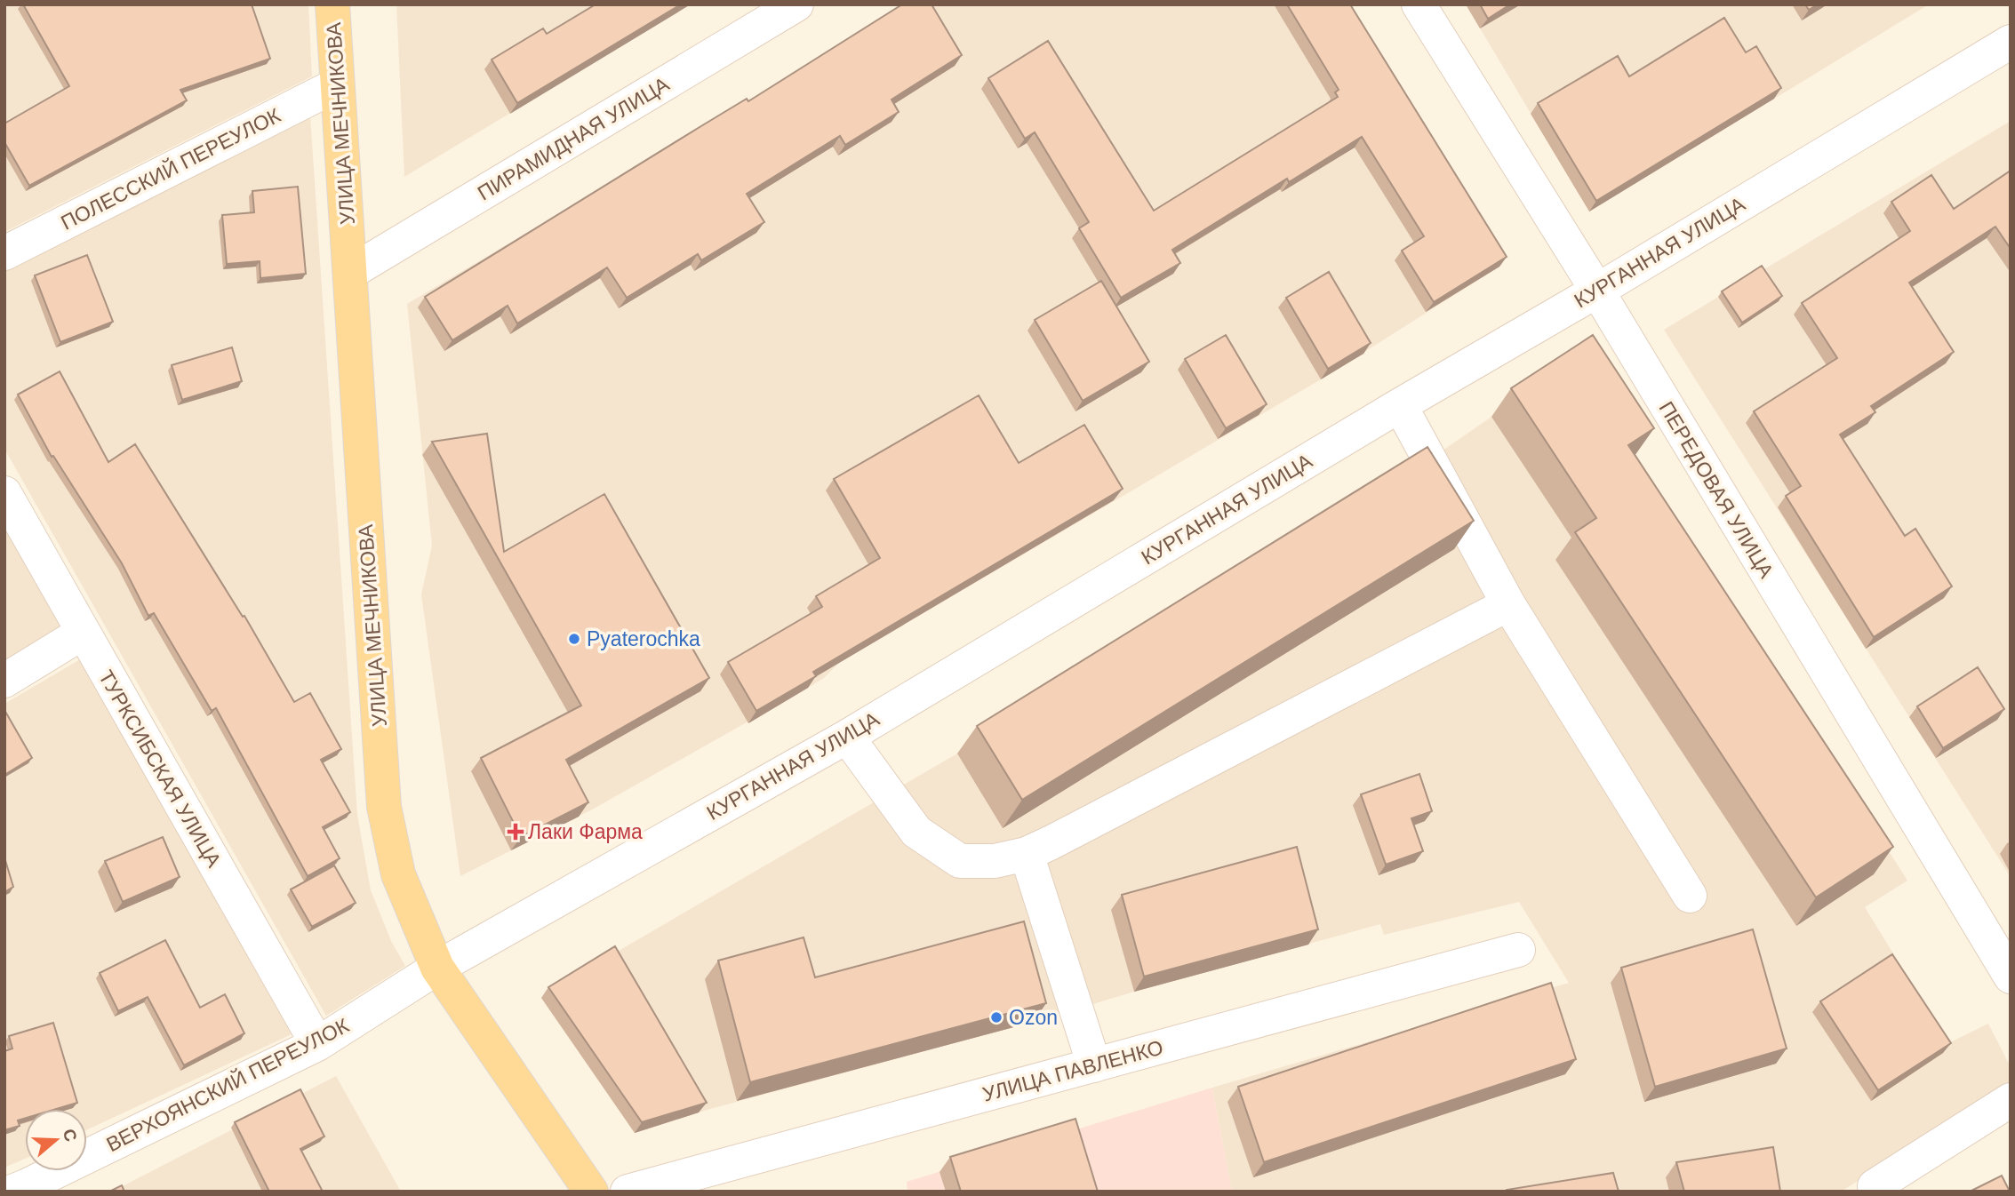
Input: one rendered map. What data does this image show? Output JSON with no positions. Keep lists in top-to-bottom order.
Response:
{
  "streets": {
    "main road": ["УЛИЦА МЕЧНИКОВА"],
    "street": [
      "ПИРАМИДНАЯ УЛИЦА",
      "ПОЛЕССКИЙ ПЕРЕУЛОК",
      "КУРГАННАЯ УЛИЦА",
      "ПЕРЕДОВАЯ УЛИЦА",
      "ТУРКСИБСКАЯ УЛИЦА",
      "УЛИЦА ПАВЛЕНКО",
      "ВЕРХОЯНСКИЙ ПЕРЕУЛОК"
    ]
  },
  "crossings": [
    ["УЛИЦА МЕЧНИКОВА", "ПИРАМИДНАЯ УЛИЦА"],
    ["УЛИЦА МЕЧНИКОВА", "ПОЛЕССКИЙ ПЕРЕУЛОК"],
    ["УЛИЦА МЕЧНИКОВА", "КУРГАННАЯ УЛИЦА"],
    ["УЛИЦА МЕЧНИКОВА", "ВЕРХОЯНСКИЙ ПЕРЕУЛОК"],
    ["КУРГАННАЯ УЛИЦА", "ПЕРЕДОВАЯ УЛИЦА"],
    ["КУРГАННАЯ УЛИЦА", "ВЕРХОЯНСКИЙ ПЕРЕУЛОК"],
    ["ТУРКСИБСКАЯ УЛИЦА", "ВЕРХОЯНСКИЙ ПЕРЕУЛОК"]
  ],
  "places": {
    "other": ["Pyaterochka", "Ozon"],
    "health": ["Лаки Фарма"]
  },
  "north": "right"
}
